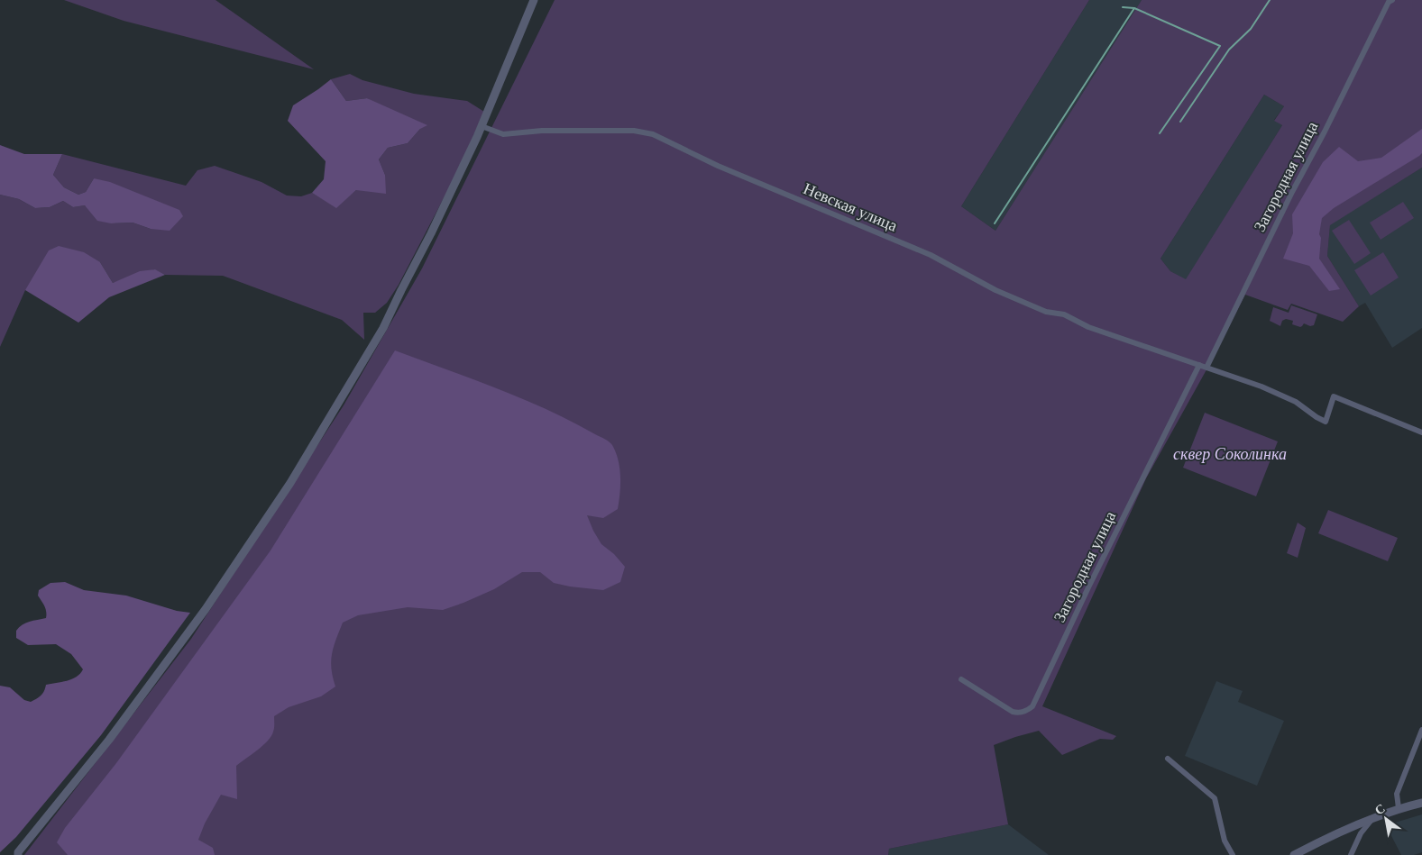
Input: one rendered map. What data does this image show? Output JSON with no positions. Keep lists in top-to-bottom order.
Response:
{
  "streets": {
    "street": ["Загородная улица", "Невская улица"]
  },
  "crossings": [
    ["Загородная улица", "Невская улица"]
  ],
  "parks": ["сквер Соколинка"],
  "north": "top left"
}
